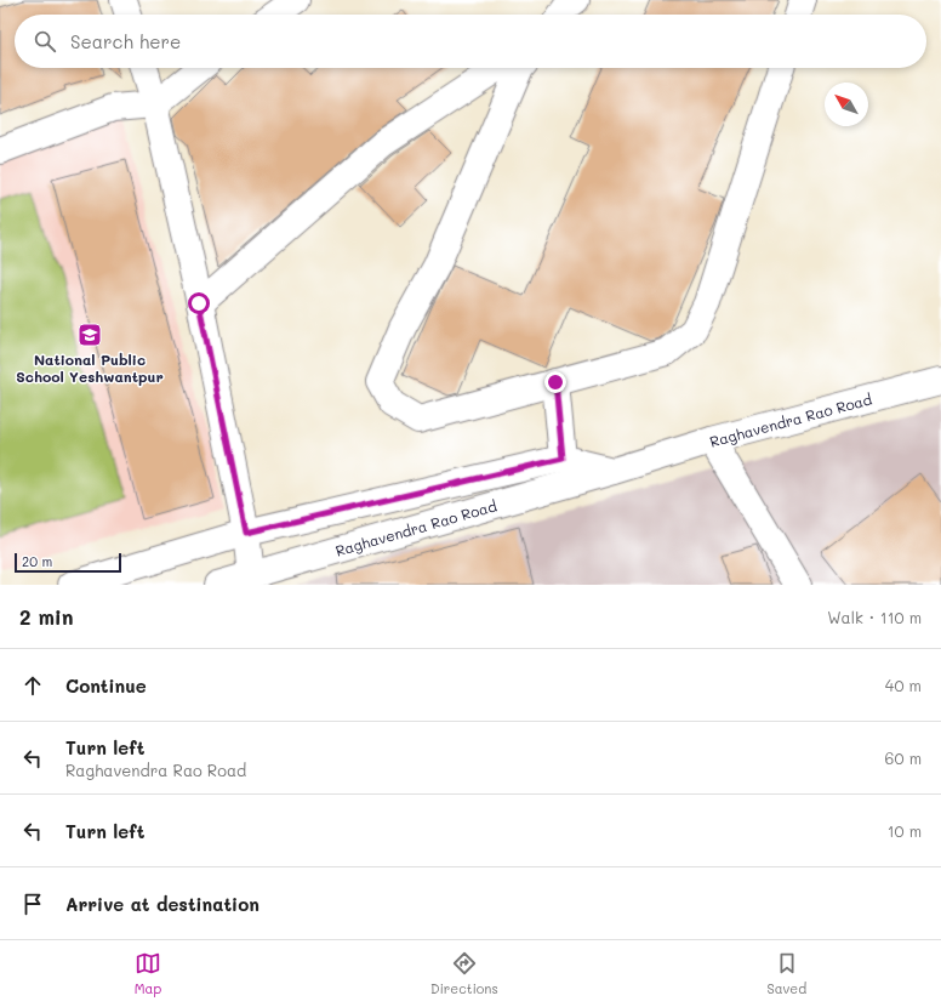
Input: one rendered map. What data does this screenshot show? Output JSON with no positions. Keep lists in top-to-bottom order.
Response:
{
  "streets": {
    "street": ["Raghavendra Rao Road"]
  },
  "places": {
    "school or university": ["National Public School Yeshwantpur"]
  },
  "scale_bar": "20 m",
  "north": "top left",
  "page": {
    "search": "Search here",
    "scale": "20 m",
    "heading": ["2 min", "Walk · 110 m"],
    "list": [
      ["Continue", "40 m"],
      ["Turn left", "Raghavendra Rao Road", "60 m"],
      ["Turn left", "10 m"],
      "Arrive at destination"
    ],
    "nav": ["Map", "Directions", "Saved"]
  }
}
